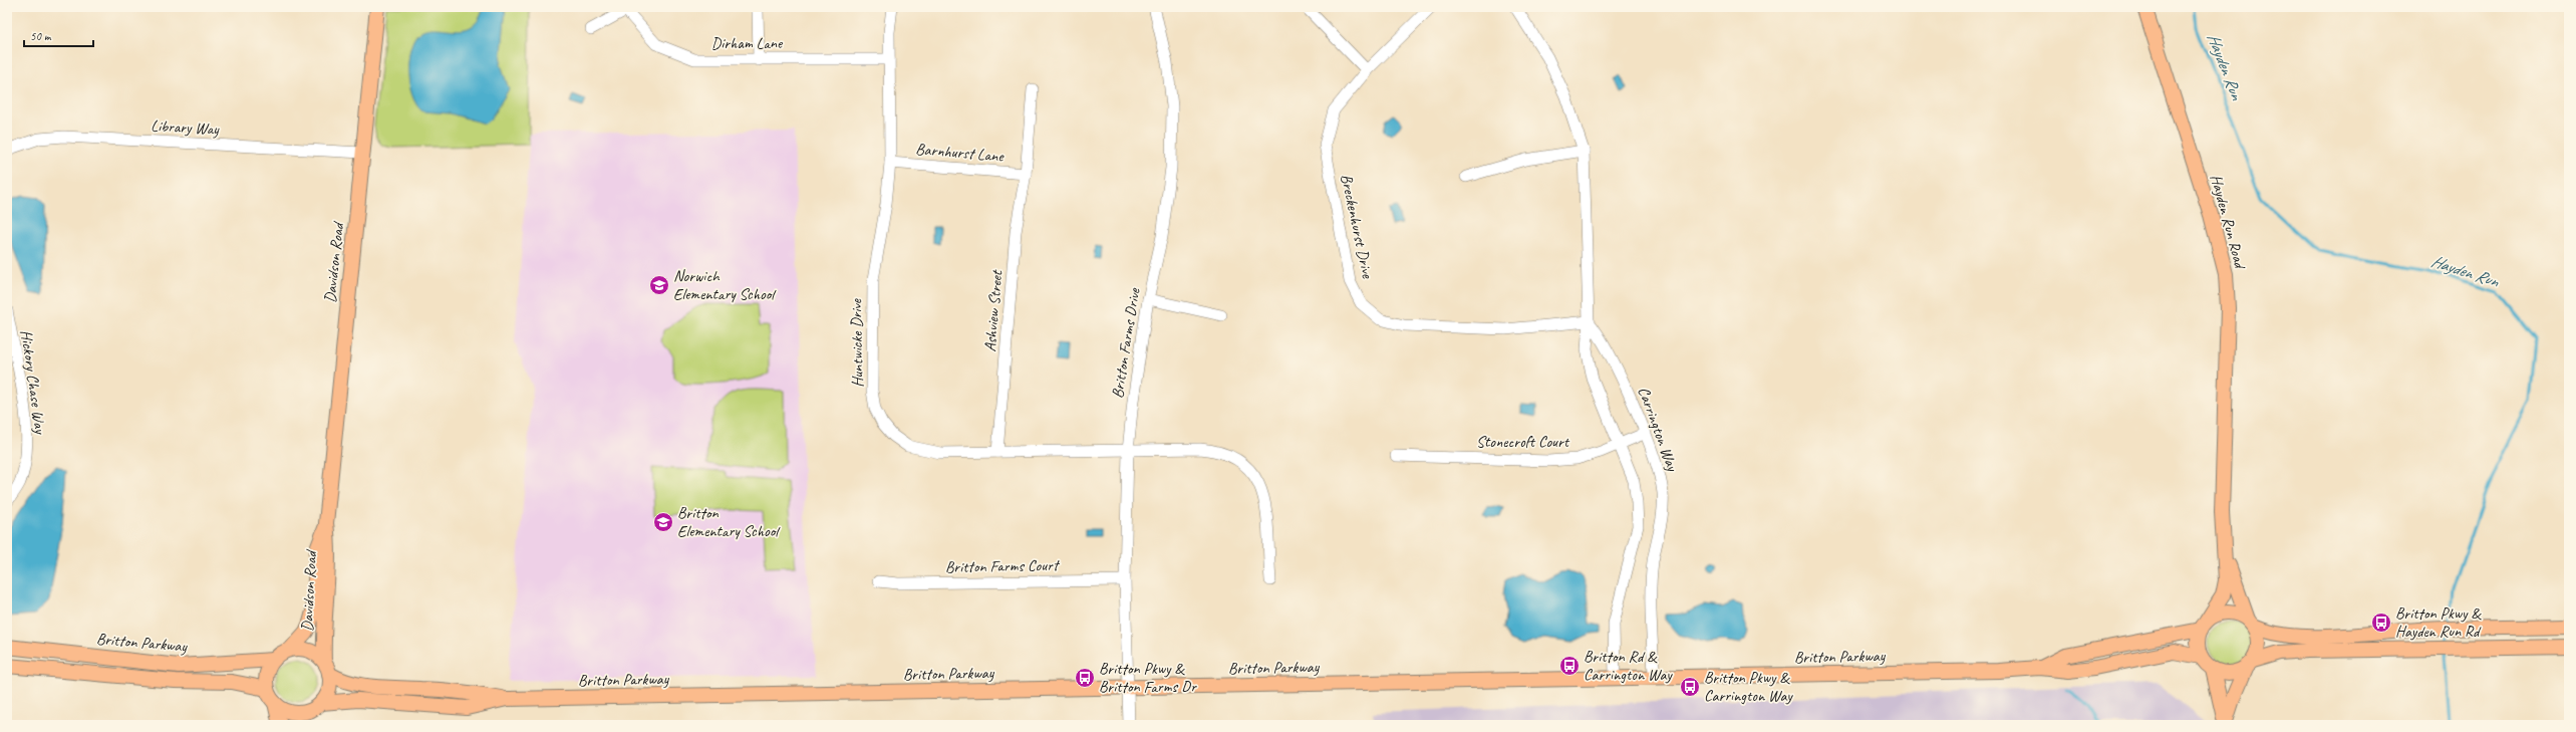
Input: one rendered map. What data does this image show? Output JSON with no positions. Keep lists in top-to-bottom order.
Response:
{
  "streets": {
    "main road": ["Hayden Run Road", "Davidson Road", "Britton Parkway"],
    "street": [
      "Dirham Lane",
      "Library Way",
      "Barnhurst Lane",
      "Breckenhurst Drive",
      "Ashview Street",
      "Huntwicke Drive",
      "Britton Farms Drive",
      "Hickory Chase Way",
      "Carrington Way",
      "Stonecroft Court",
      "Britton Farms Court"
    ]
  },
  "crossings": [
    ["Dirham Lane", "Huntwicke Drive"],
    ["Library Way", "Davidson Road"],
    ["Barnhurst Lane", "Ashview Street"],
    ["Barnhurst Lane", "Huntwicke Drive"],
    ["Hayden Run Road", "Britton Parkway"],
    ["Breckenhurst Drive", "Carrington Way"],
    ["Davidson Road", "Britton Parkway"],
    ["Ashview Street", "Huntwicke Drive"],
    ["Huntwicke Drive", "Britton Farms Drive"],
    ["Britton Farms Drive", "Britton Farms Court"],
    ["Britton Farms Drive", "Britton Parkway"],
    ["Carrington Way", "Stonecroft Court"],
    ["Carrington Way", "Britton Parkway"]
  ],
  "water": ["Hayden Run"],
  "places": {
    "school or university": ["Norwich Elementary School", "Britton Elementary School"],
    "bus stop": [
      "Britton Pkwy & Hayden Run Rd",
      "Britton Rd & Carrington Way",
      "Britton Pkwy & Britton Farms Dr",
      "Britton Pkwy & Carrington Way"
    ]
  },
  "scale_bar": "50 m"
}
